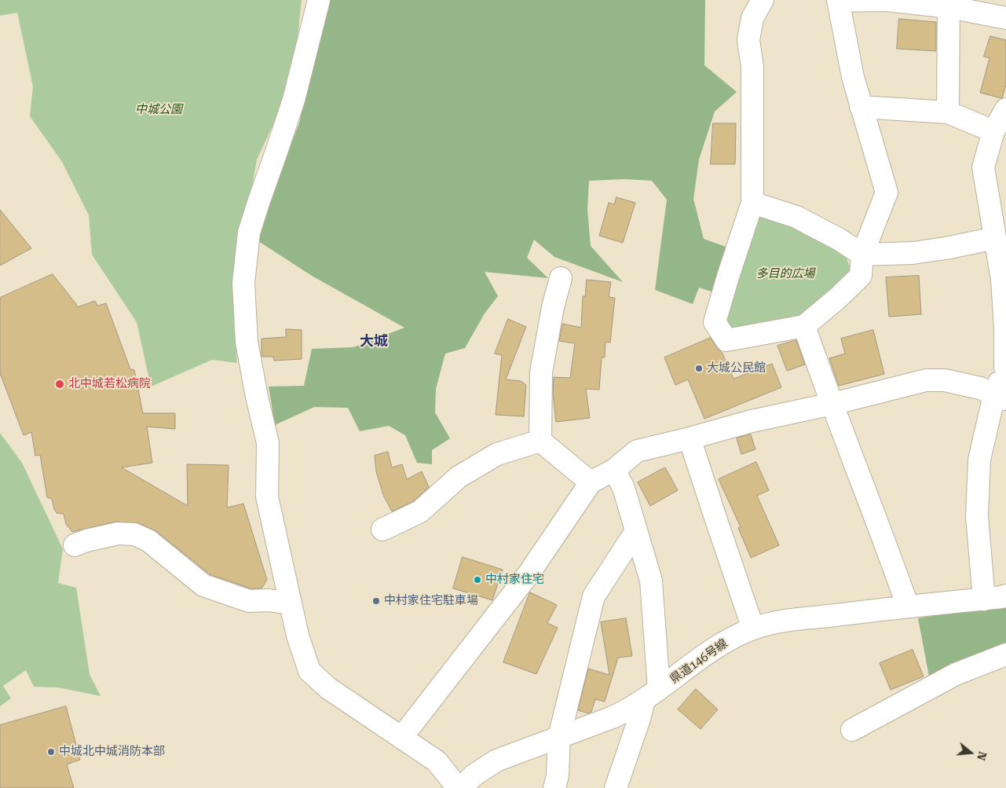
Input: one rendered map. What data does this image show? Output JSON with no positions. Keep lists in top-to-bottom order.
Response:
{
  "streets": {
    "street": ["県道146号線"]
  },
  "districts": ["大城"],
  "parks": ["中城公園", "多目的広場"],
  "places": [
    "大城公民館",
    "北中城若松病院",
    "中村家住宅",
    "中村家住宅駐車場",
    "中城北中城消防本部"
  ],
  "north": "right"
}
